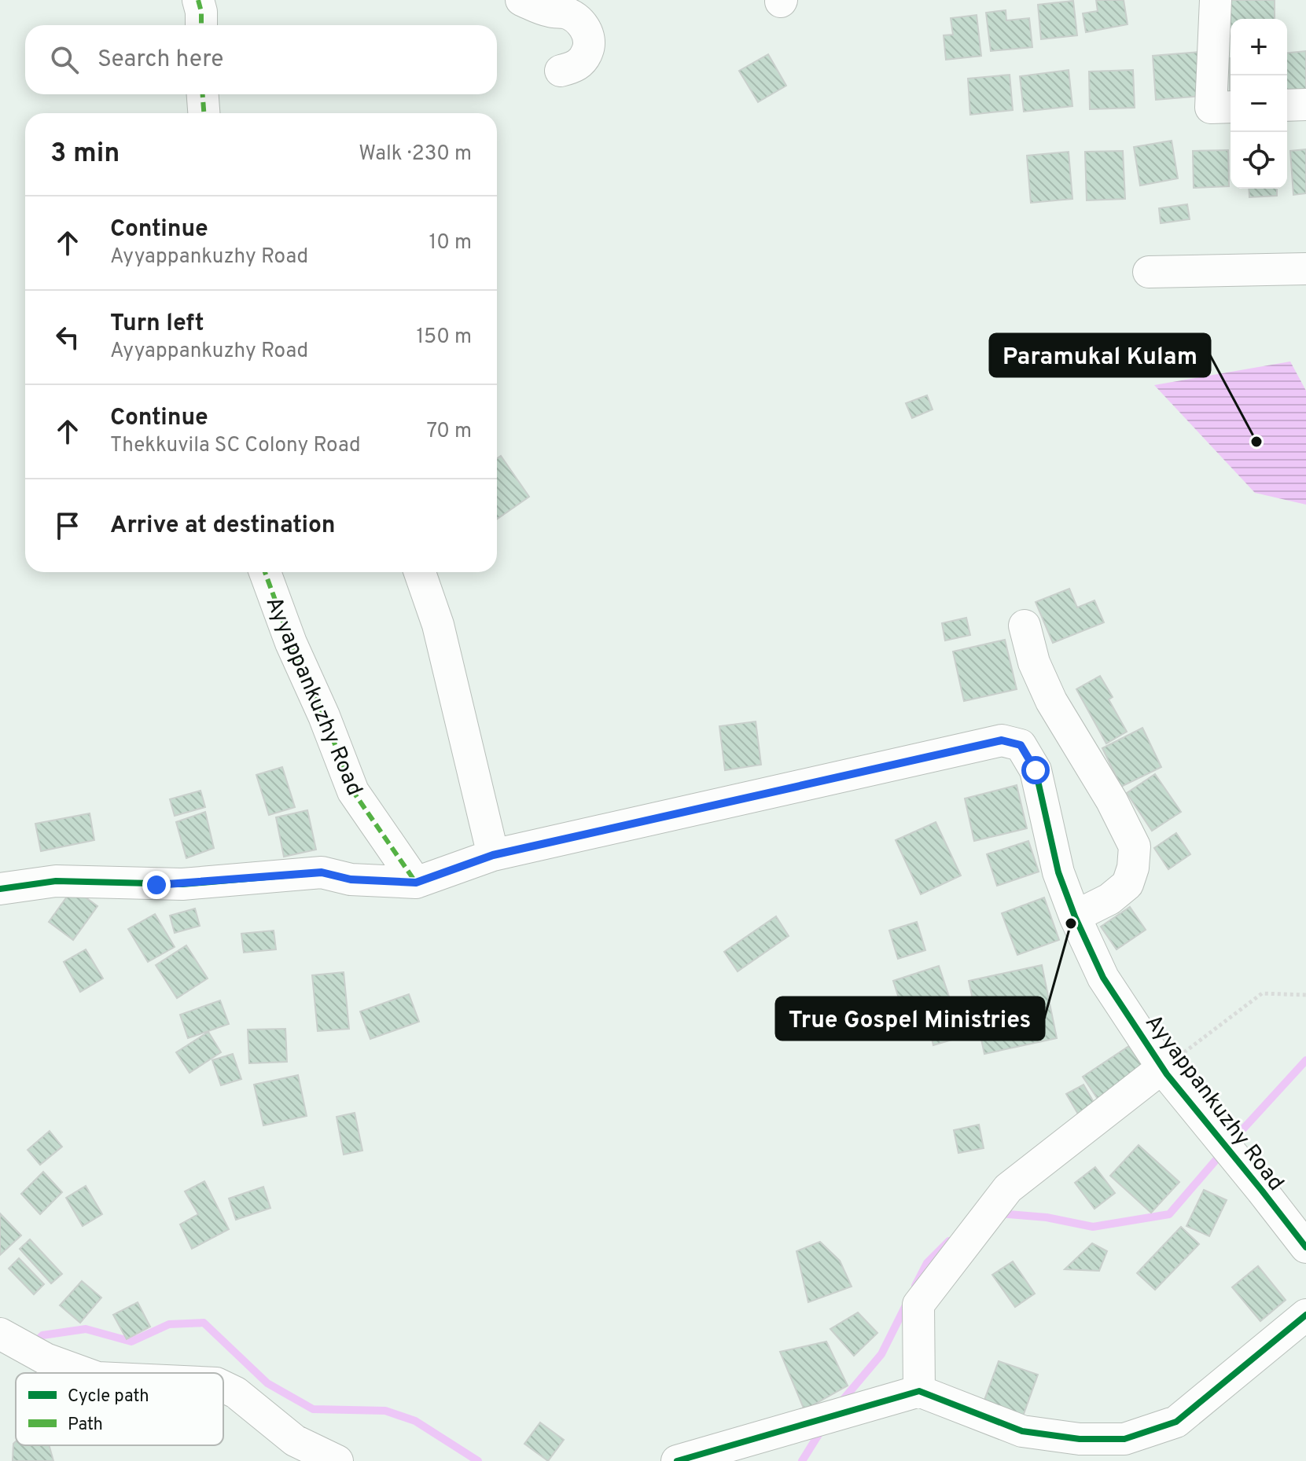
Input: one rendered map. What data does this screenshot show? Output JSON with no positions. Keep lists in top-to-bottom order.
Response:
{
  "streets": {
    "street": ["Ayyappankuzhy Road"]
  },
  "places": ["Paramukal Kulam", "True Gospel Ministries"],
  "legend": ["Cycle path", "Path"],
  "page": {
    "map_buttons": ["+", "−"],
    "search": "Search here",
    "heading": ["3 min", "Walk · 230 m"],
    "list": [
      ["Continue", "Ayyappankuzhy Road", "10 m"],
      ["Turn left", "Ayyappankuzhy Road", "150 m"],
      ["Continue", "Thekkuvila SC Colony Road", "70 m"],
      "Arrive at destination"
    ]
  }
}
